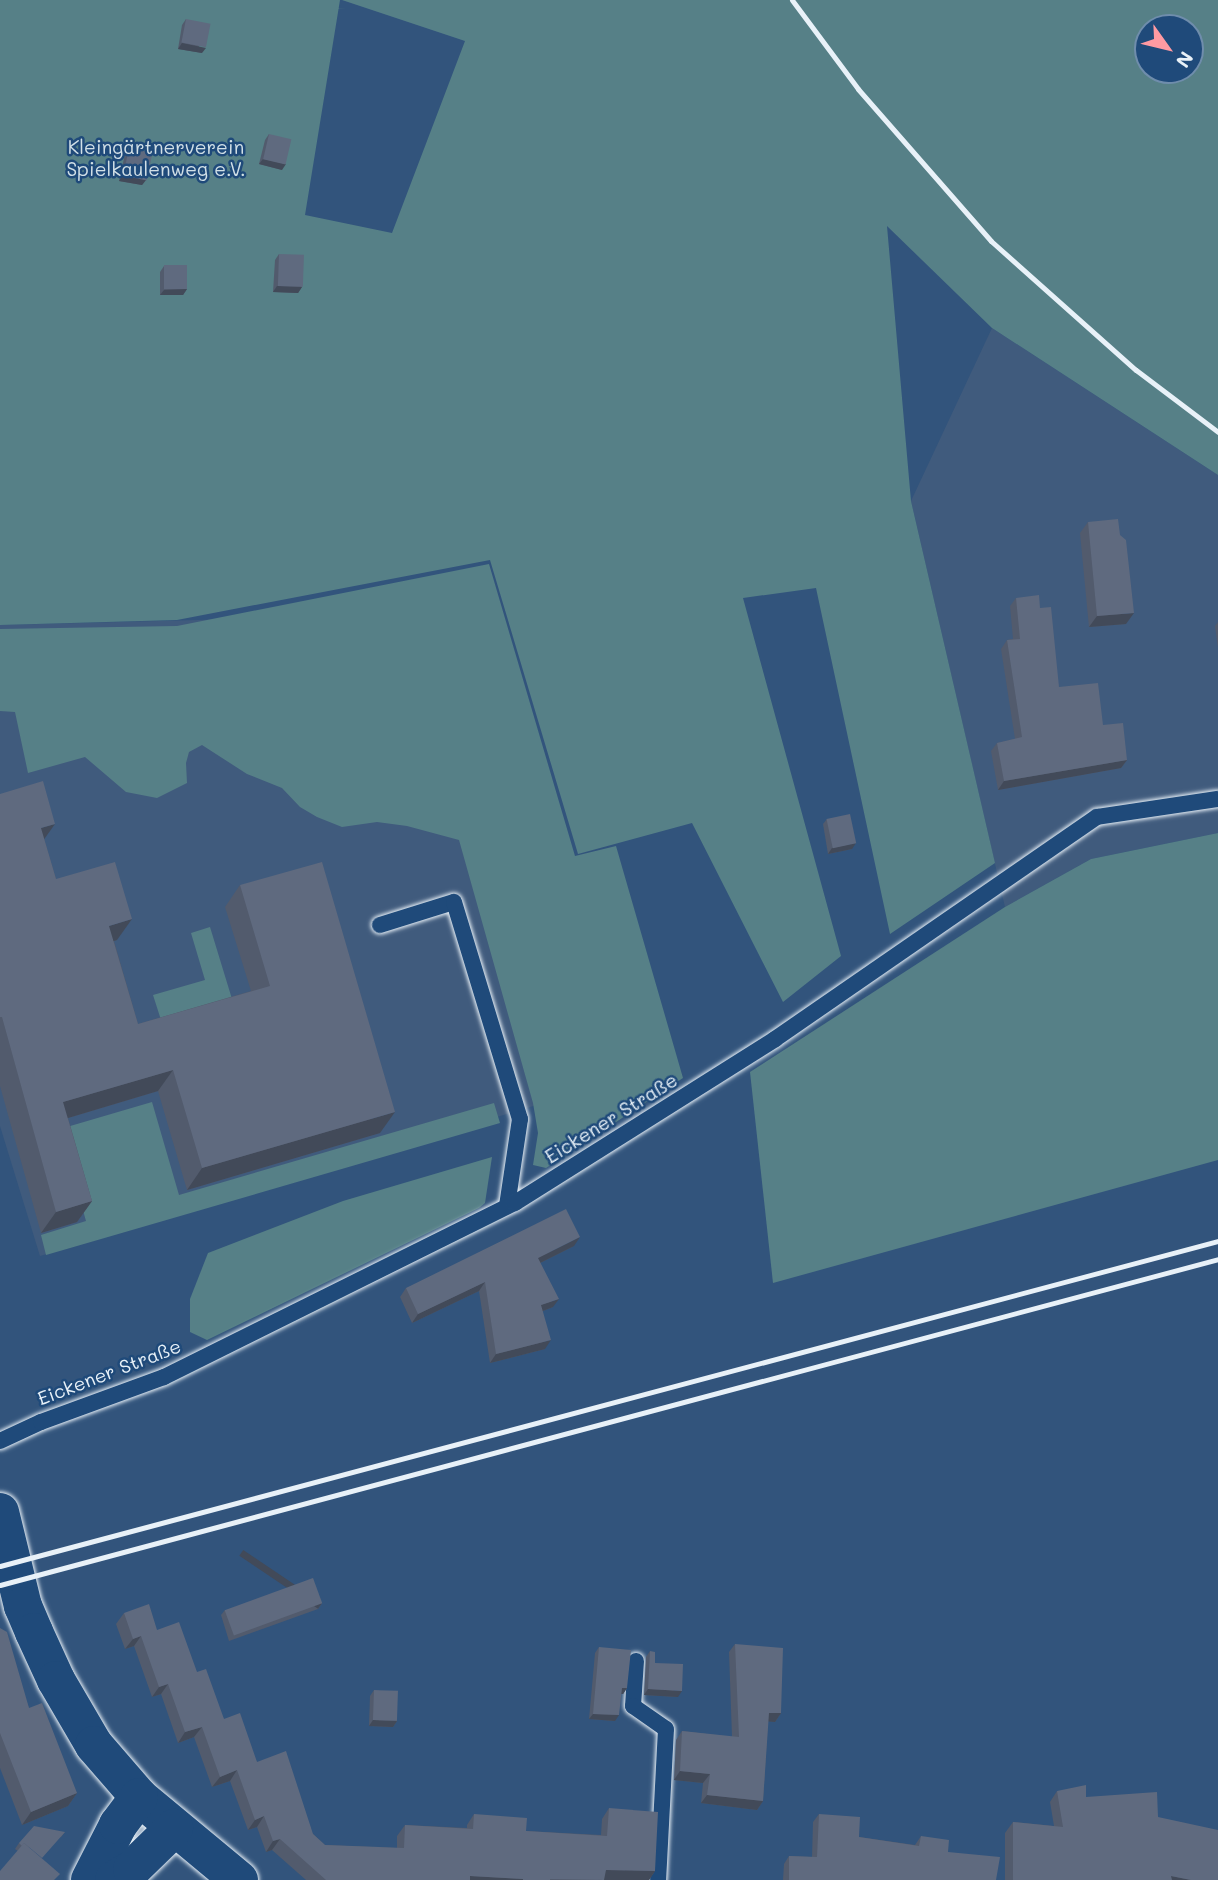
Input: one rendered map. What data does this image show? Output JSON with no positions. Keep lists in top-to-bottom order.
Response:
{
  "streets": {
    "lane": ["Eickener Straße"]
  },
  "parks": ["Kleingärtnerverein Spielkaulenweg e.V."],
  "north": "bottom right"
}
